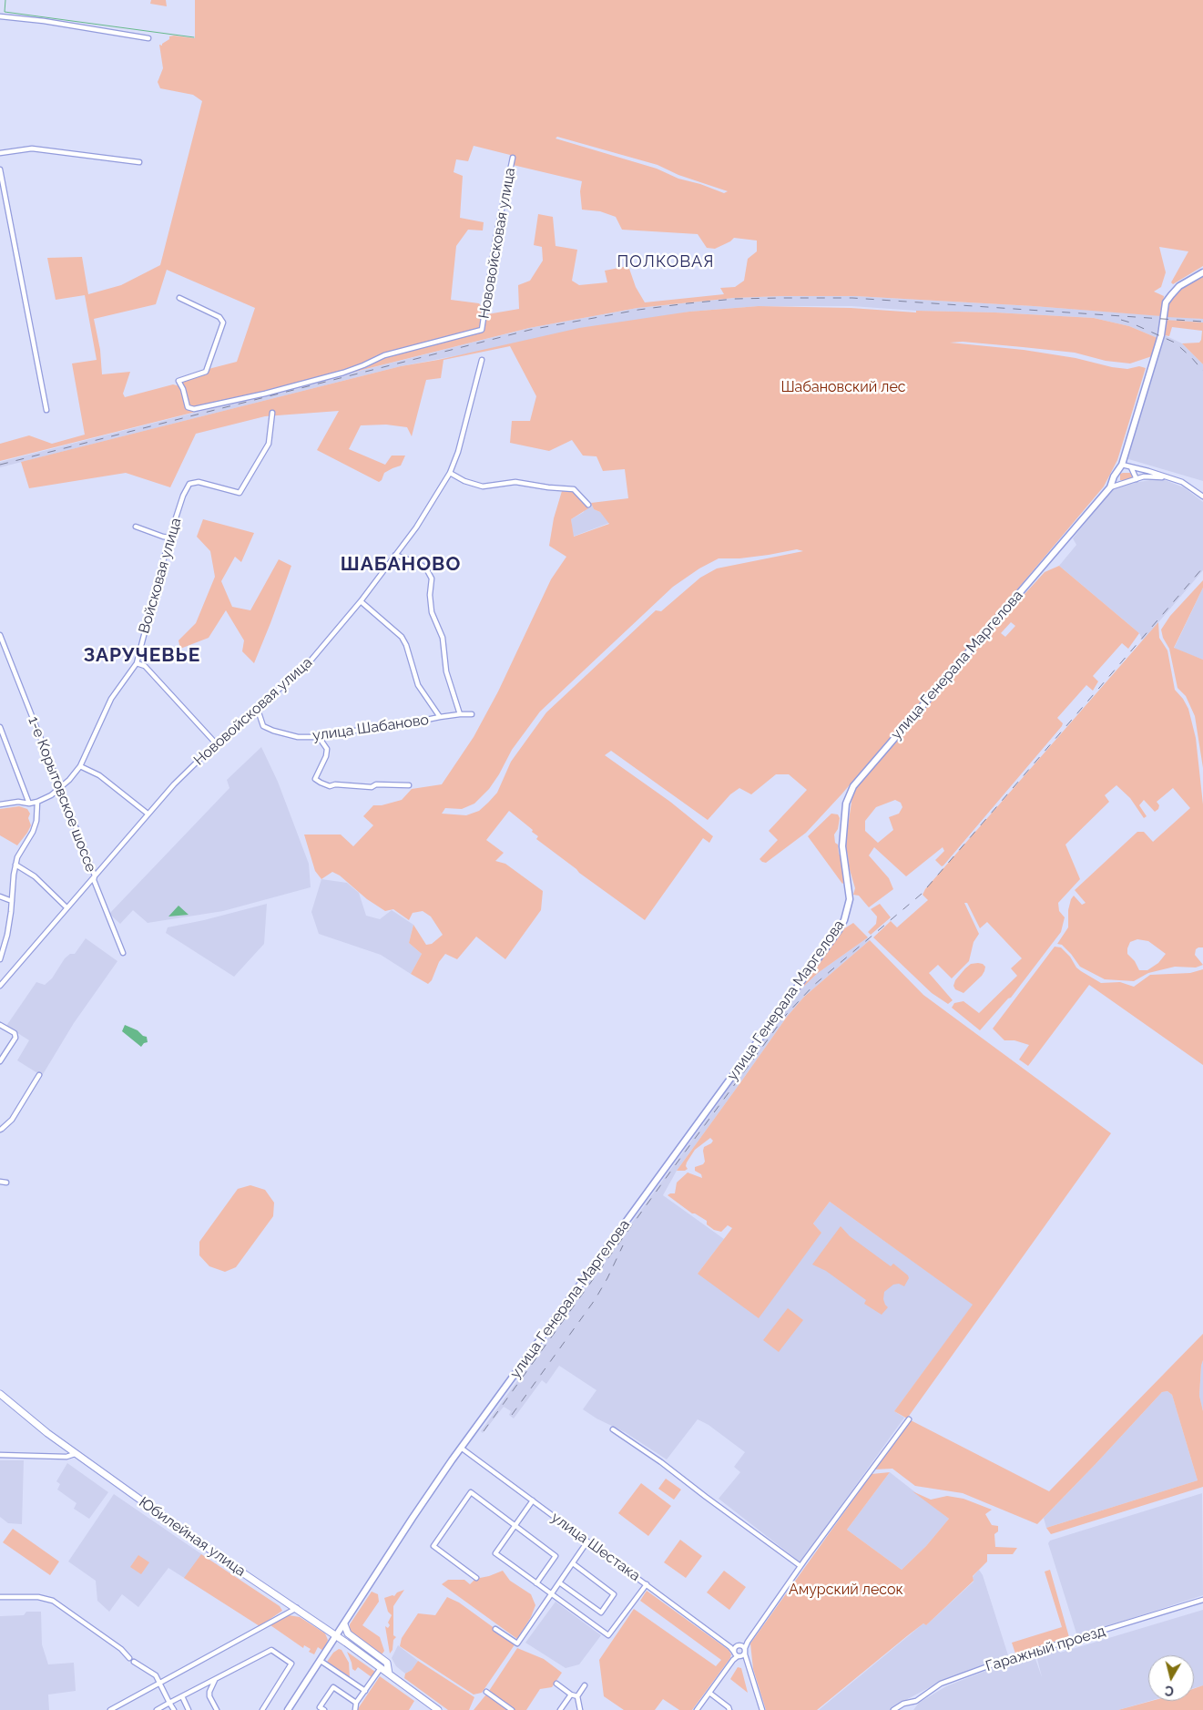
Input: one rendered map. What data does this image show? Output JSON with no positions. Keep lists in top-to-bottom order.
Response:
{
  "streets": {
    "main road": ["улица Генерала Маргелова", "Юбилейная улица"],
    "street": [
      "Нововойсковая улица",
      "Войсковая улица",
      "улица Шабаново",
      "1-е Корытовское шоссе",
      "улица Шестака",
      "Гаражный проезд"
    ]
  },
  "crossings": [
    ["Нововойсковая улица", "улица Шабаново"],
    ["Нововойсковая улица", "1-е Корытовское шоссе"],
    ["Войсковая улица", "1-е Корытовское шоссе"],
    ["улица Генерала Маргелова", "Юбилейная улица"],
    ["улица Генерала Маргелова", "улица Шестака"]
  ],
  "districts": ["ПОЛКОВАЯ", "ШАБАНОВО", "ЗАРУЧЕВЬЕ"],
  "parks": ["Шабановский лес", "Амурский лесок"],
  "north": "bottom"
}
